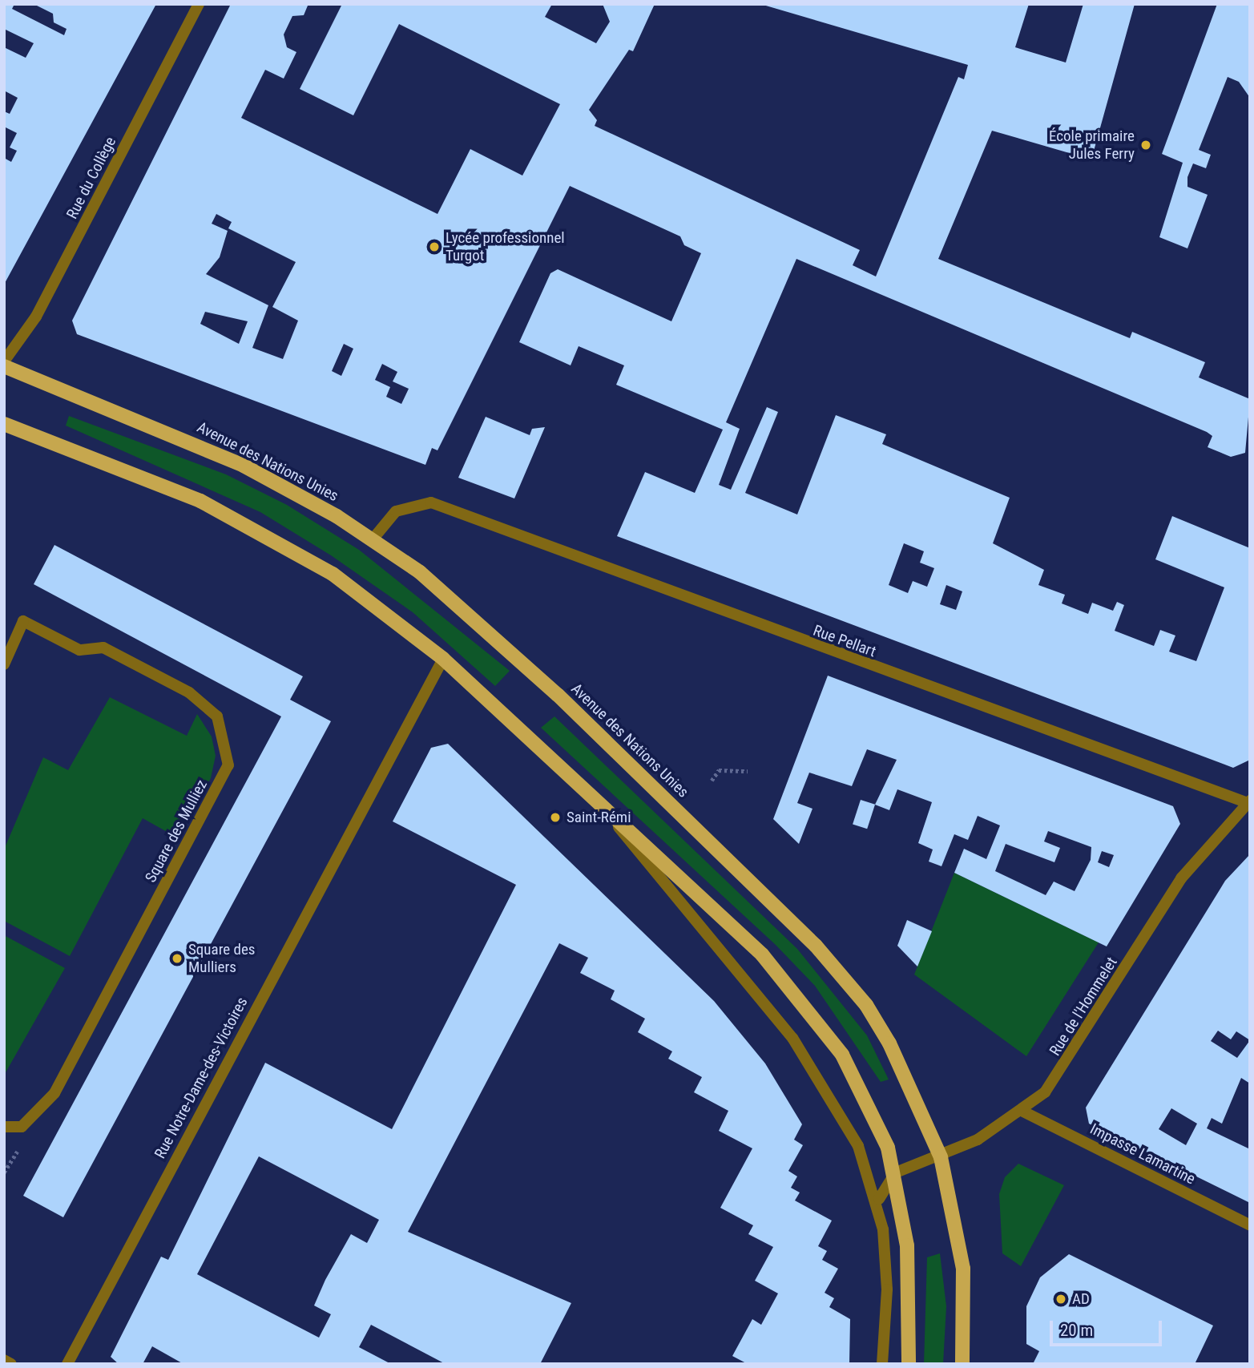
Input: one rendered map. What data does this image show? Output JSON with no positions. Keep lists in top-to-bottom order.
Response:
{
  "streets": {
    "main road": ["Avenue des Nations Unies"],
    "street": [
      "Rue du Collège",
      "Rue Pellart",
      "Square des Mulliez",
      "Rue de l'Hommelet",
      "Rue Notre-Dame-des-Victoires",
      "Impasse Lamartine"
    ]
  },
  "crossings": [
    ["Avenue des Nations Unies", "Rue Pellart"],
    ["Avenue des Nations Unies", "Rue de l'Hommelet"],
    ["Rue Pellart", "Rue de l'Hommelet"],
    ["Rue de l'Hommelet", "Impasse Lamartine"]
  ],
  "places": [
    "École primaire Jules Ferry",
    "Lycée professionnel Turgot",
    "Saint-Rémi",
    "Square des Mulliers",
    "AD"
  ],
  "scale_bar": "20 m"
}
